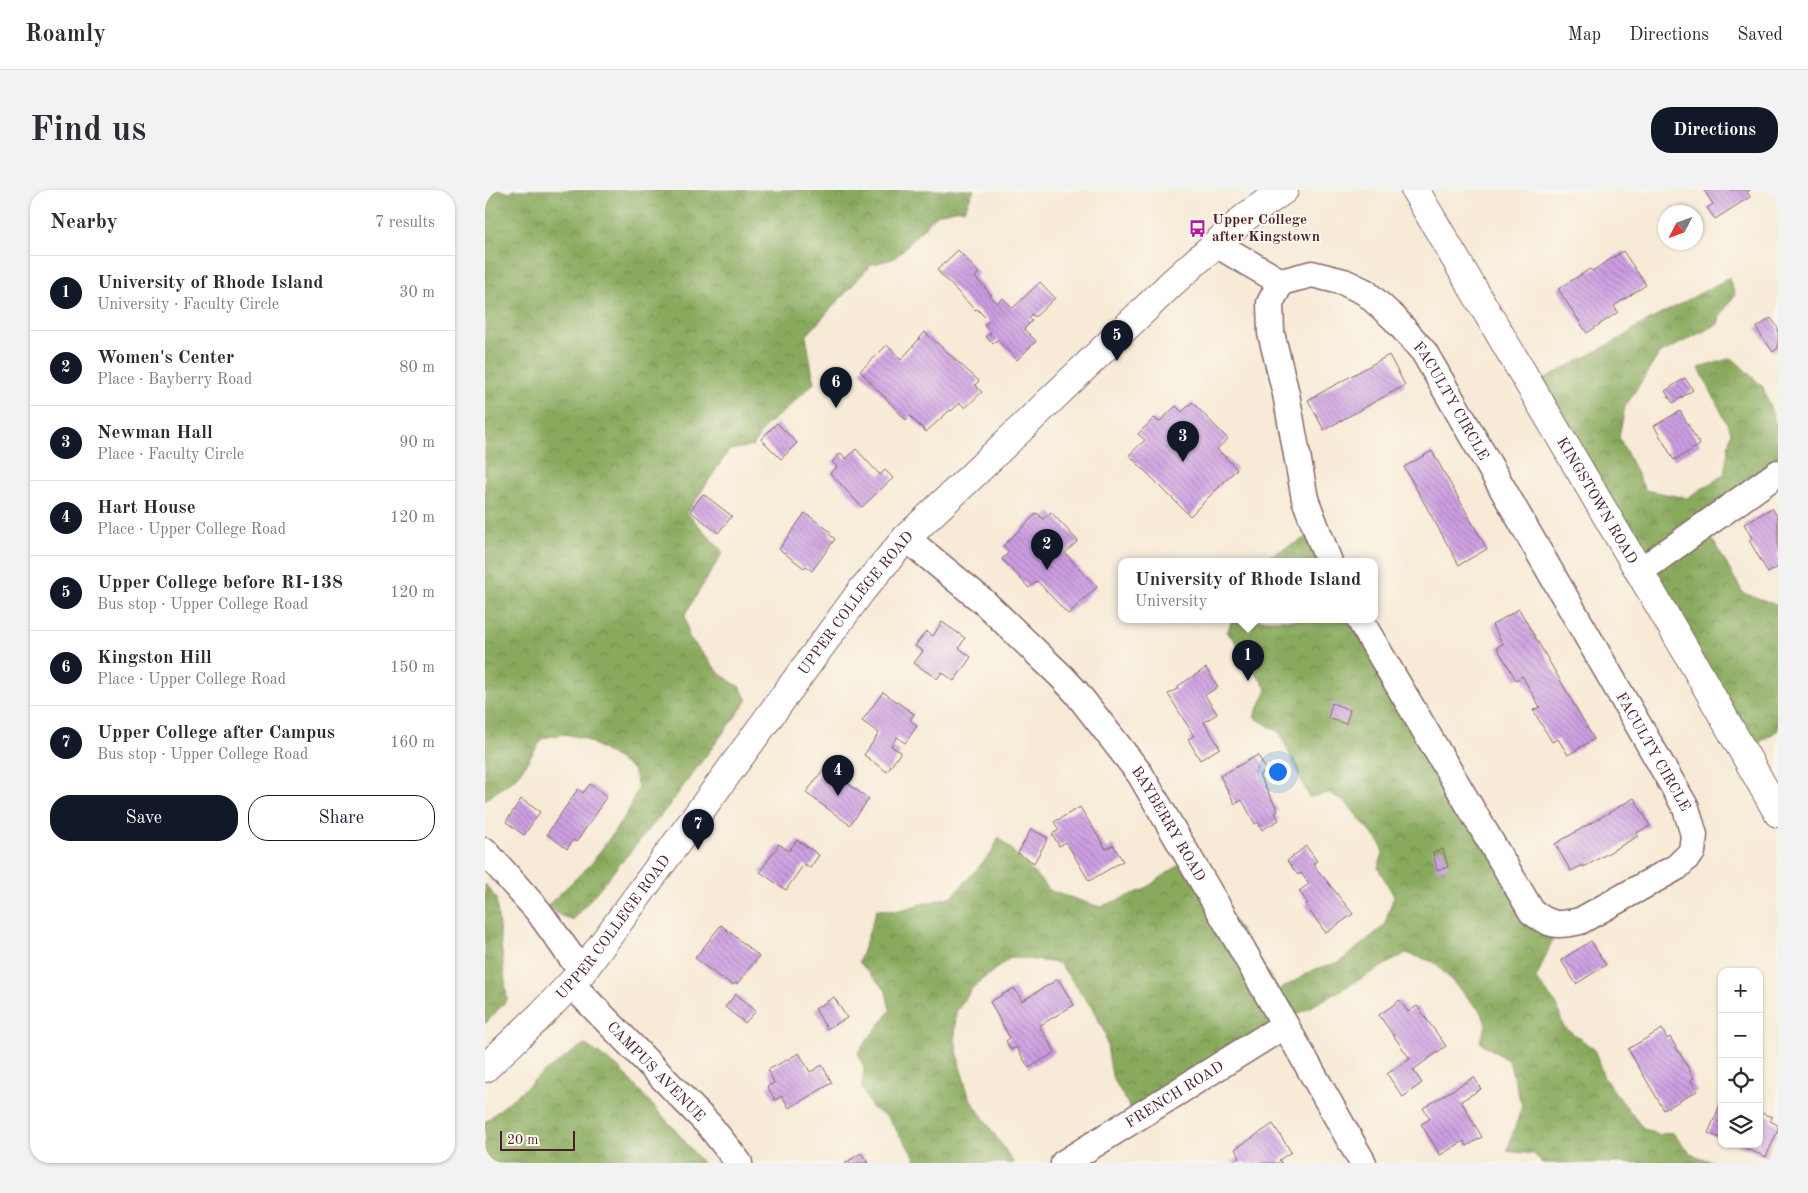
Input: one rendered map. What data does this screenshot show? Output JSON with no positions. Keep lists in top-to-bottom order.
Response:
{
  "streets": {
    "street": [
      "FACULTY CIRCLE",
      "KINGSTOWN ROAD",
      "UPPER COLLEGE ROAD",
      "BAYBERRY ROAD",
      "CAMPUS AVENUE",
      "FRENCH ROAD"
    ]
  },
  "crossings": [
    ["UPPER COLLEGE ROAD", "BAYBERRY ROAD"],
    ["UPPER COLLEGE ROAD", "CAMPUS AVENUE"],
    ["BAYBERRY ROAD", "FRENCH ROAD"]
  ],
  "places": {
    "bus stop": ["Upper College after Kingstown"]
  },
  "scale_bar": "20 m",
  "north": "bottom left",
  "page": {
    "header": "Roamly",
    "nav": ["Map", "Directions", "Saved"],
    "buttons": [
      "Directions",
      ["Save", "Share"]
    ],
    "title": "Find us",
    "heading": ["Nearby", "7 results"],
    "list": [
      {
        "mark": "1",
        "name": "University of Rhode Island",
        "note": "University · Faculty Circle",
        "value": "30 m"
      },
      {
        "mark": "2",
        "name": "Women's Center",
        "note": "Place · Bayberry Road",
        "value": "80 m"
      },
      {
        "mark": "3",
        "name": "Newman Hall",
        "note": "Place · Faculty Circle",
        "value": "90 m"
      },
      {
        "mark": "4",
        "name": "Hart House",
        "note": "Place · Upper College Road",
        "value": "120 m"
      },
      {
        "mark": "5",
        "name": "Upper College before RI-138",
        "note": "Bus stop · Upper College Road",
        "value": "120 m"
      },
      {
        "mark": "6",
        "name": "Kingston Hill",
        "note": "Place · Upper College Road",
        "value": "150 m"
      },
      {
        "mark": "7",
        "name": "Upper College after Campus",
        "note": "Bus stop · Upper College Road",
        "value": "160 m"
      }
    ],
    "pins": [
      "5",
      "6",
      "3",
      "2",
      "1",
      "4",
      "7"
    ],
    "popup": ["University of Rhode Island", "University"],
    "map_buttons": ["+", "−"],
    "scale": "20 m"
  }
}
